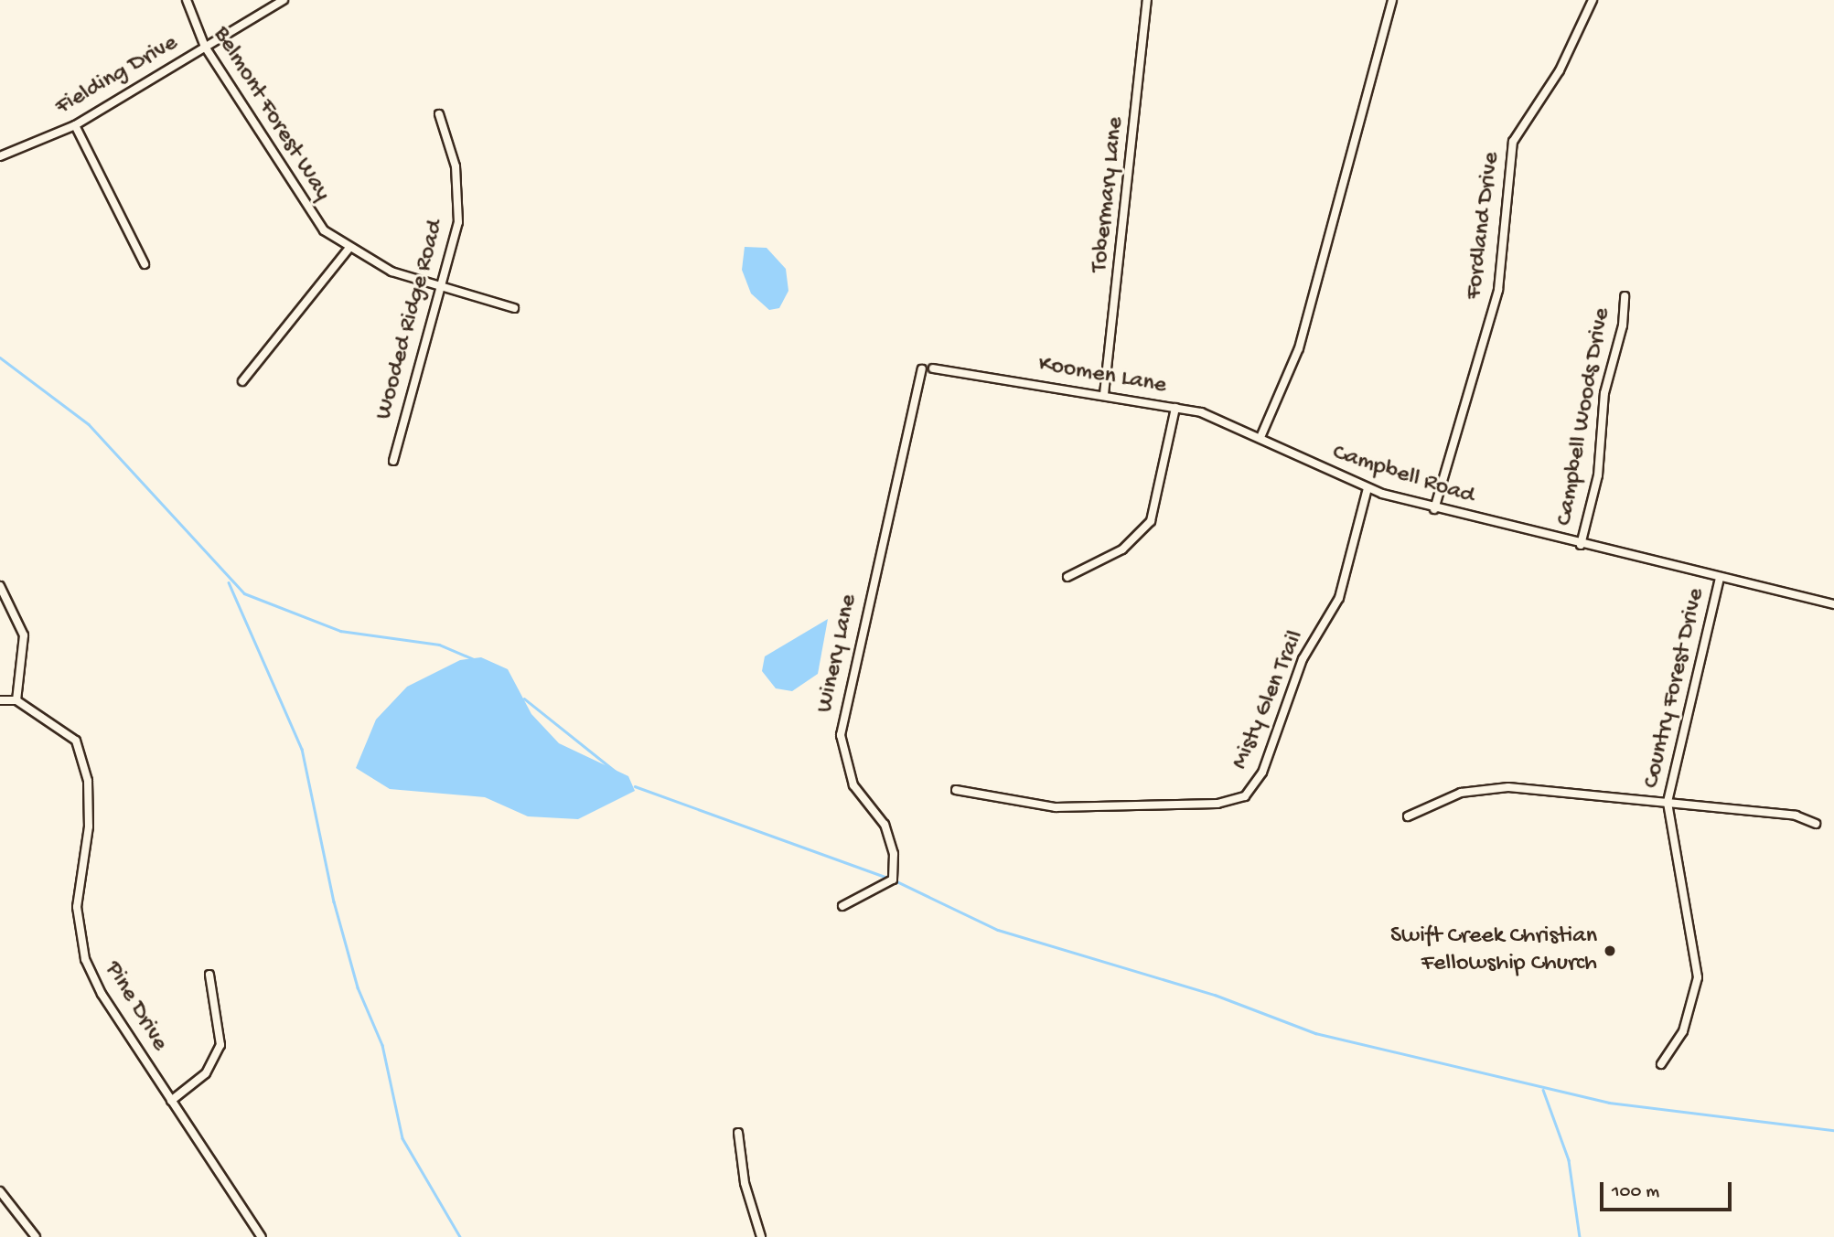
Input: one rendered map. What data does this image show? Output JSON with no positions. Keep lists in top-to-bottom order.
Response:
{
  "streets": {
    "street": [
      "Fielding Drive",
      "Belmont Forest Way",
      "Tobermary Lane",
      "Fordland Drive",
      "Wooded Ridge Road",
      "Koomen Lane",
      "Campbell Woods Drive",
      "Campbell Road",
      "Winery Lane",
      "Country Forest Drive",
      "Misty Glen Trail",
      "Pine Drive"
    ]
  },
  "crossings": [
    ["Fielding Drive", "Belmont Forest Way"],
    ["Belmont Forest Way", "Wooded Ridge Road"],
    ["Tobermary Lane", "Koomen Lane"],
    ["Fordland Drive", "Campbell Road"],
    ["Koomen Lane", "Campbell Road"],
    ["Campbell Woods Drive", "Campbell Road"],
    ["Campbell Road", "Country Forest Drive"],
    ["Campbell Road", "Misty Glen Trail"]
  ],
  "places": ["Swift Creek Christian Fellowship Church"],
  "scale_bar": "100 m"
}
